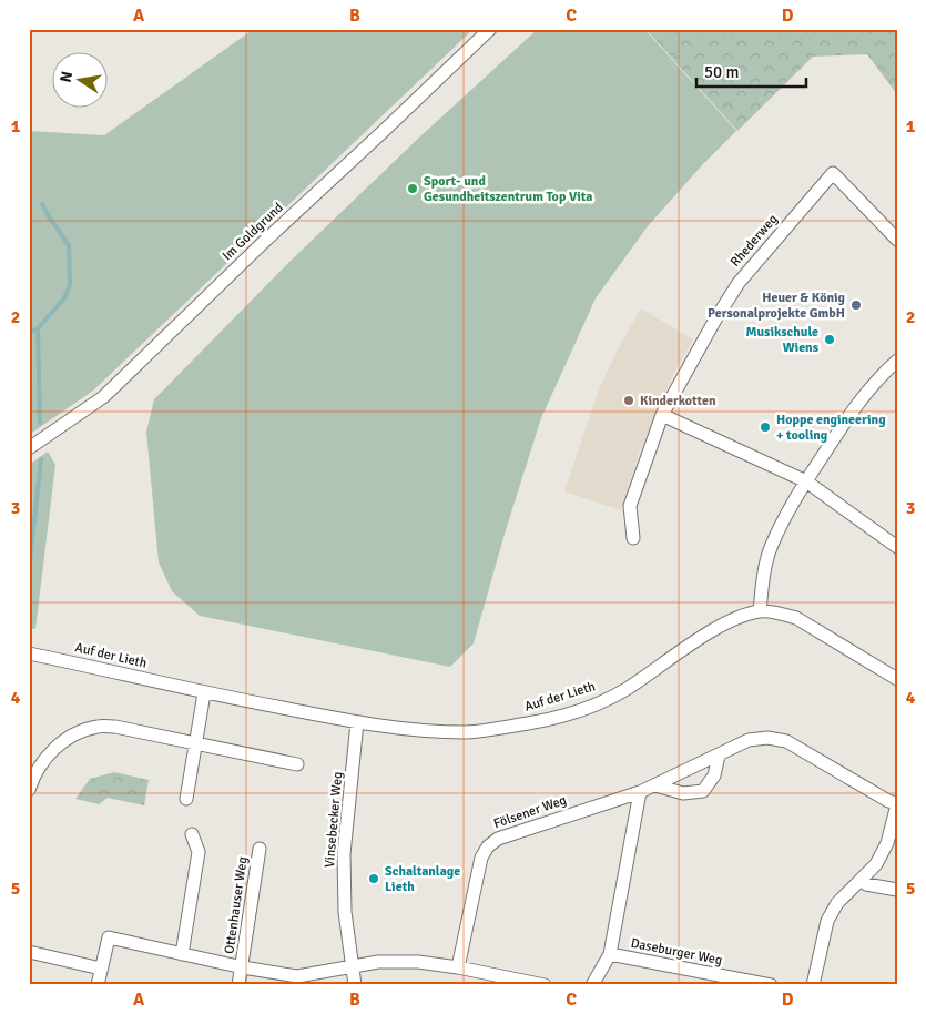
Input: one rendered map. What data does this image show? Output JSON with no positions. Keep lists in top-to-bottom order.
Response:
{
  "streets": {
    "street": [
      "Im Goldgrund",
      "Rhederweg",
      "Auf der Lieth",
      "Fölsener Weg",
      "Vinsebecker Weg",
      "Ottenhauser Weg",
      "Daseburger Weg"
    ]
  },
  "crossings": [
    ["Auf der Lieth", "Vinsebecker Weg"],
    ["Vinsebecker Weg", "Ottenhauser Weg"]
  ],
  "places": [
    "Sport- und Gesundheitszentrum Top Vita",
    "Heuer & König Personalprojekte GmbH",
    "Musikschule Wiens",
    "Kinderkotten",
    "Hoppe engineering + tooling",
    "Schaltanlage Lieth"
  ],
  "scale_bar": "50 m",
  "north": "left",
  "grid": {
    "columns": [
      "A",
      "B",
      "C",
      "D"
    ],
    "rows": [
      "1",
      "2",
      "3",
      "4",
      "5"
    ]
  }
}
